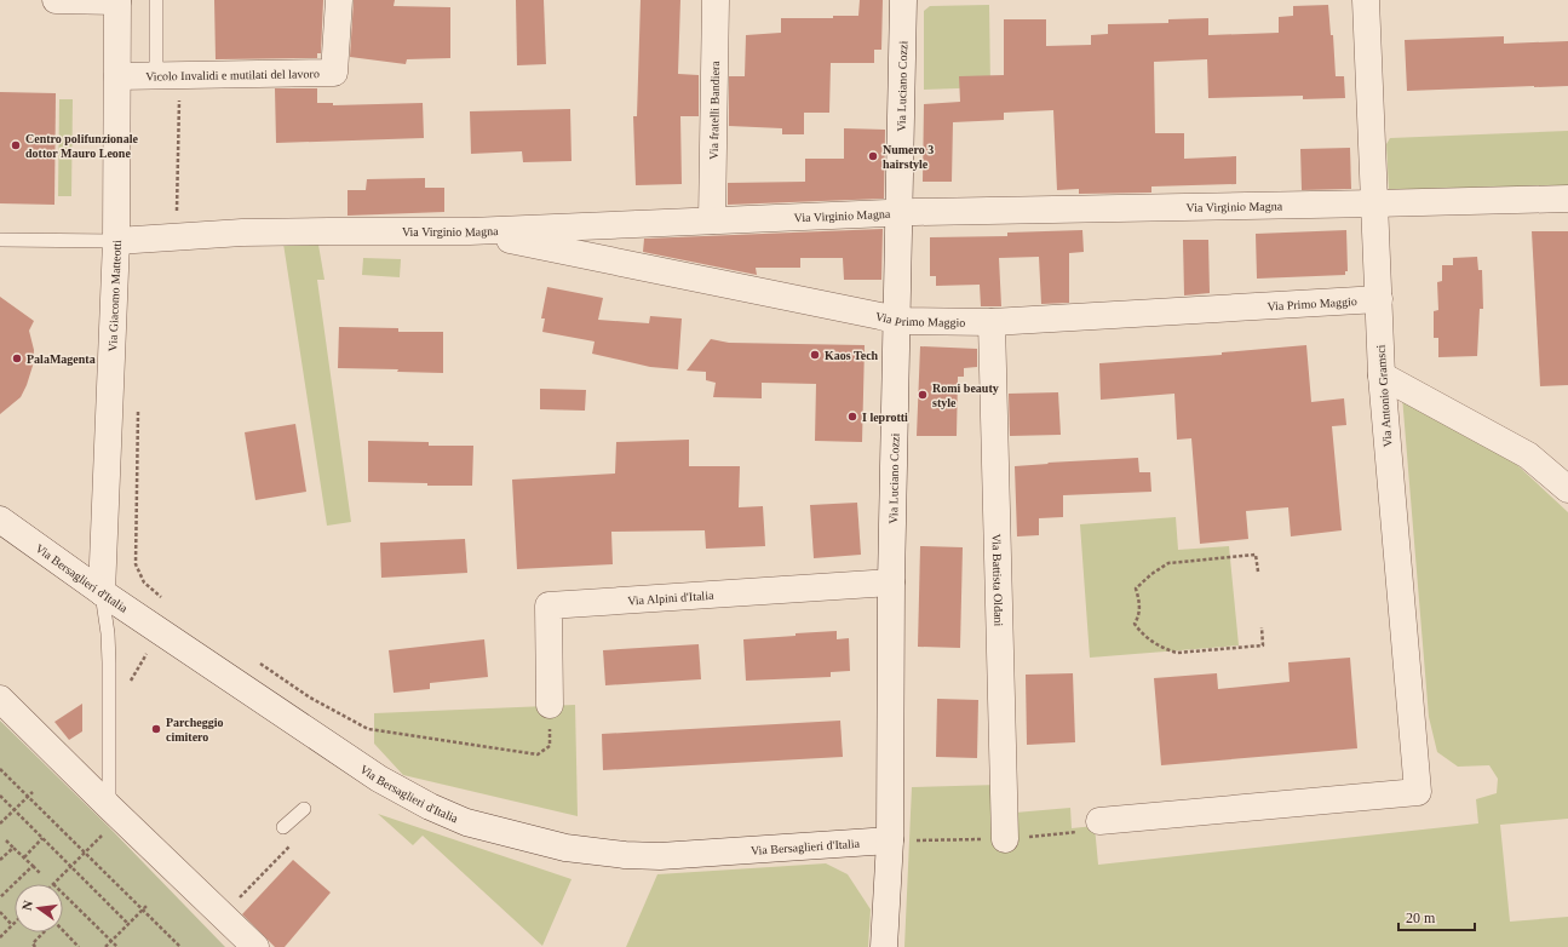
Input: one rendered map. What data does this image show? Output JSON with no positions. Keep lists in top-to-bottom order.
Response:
{
  "streets": {
    "street": [
      "Vicolo Invalidi e mutilati del lavoro",
      "Via Luciano Cozzi",
      "Via fratelli Bandiera",
      "Via Virginio Magna",
      "Via Giacomo Matteotti",
      "Via Primo Maggio",
      "Via Antonio Gramsci",
      "Via Bersaglieri d'Italia",
      "Via Battista Oldani",
      "Via Alpini d'Italia"
    ]
  },
  "crossings": [
    ["Vicolo Invalidi e mutilati del lavoro", "Via Giacomo Matteotti"],
    ["Via Luciano Cozzi", "Via Virginio Magna"],
    ["Via Luciano Cozzi", "Via Primo Maggio"],
    ["Via Luciano Cozzi", "Via Bersaglieri d'Italia"],
    ["Via Luciano Cozzi", "Via Alpini d'Italia"],
    ["Via fratelli Bandiera", "Via Virginio Magna"],
    ["Via Virginio Magna", "Via Giacomo Matteotti"],
    ["Via Virginio Magna", "Via Primo Maggio"],
    ["Via Virginio Magna", "Via Antonio Gramsci"],
    ["Via Giacomo Matteotti", "Via Bersaglieri d'Italia"],
    ["Via Primo Maggio", "Via Antonio Gramsci"],
    ["Via Primo Maggio", "Via Battista Oldani"]
  ],
  "places": [
    "Centro polifunzionale dottor Mauro Leone",
    "Numero 3 hairstyle",
    "Kaos Tech",
    "PalaMagenta",
    "Romi beauty style",
    "I leprotti",
    "Parcheggio cimitero"
  ],
  "scale_bar": "20 m",
  "north": "left"
}
